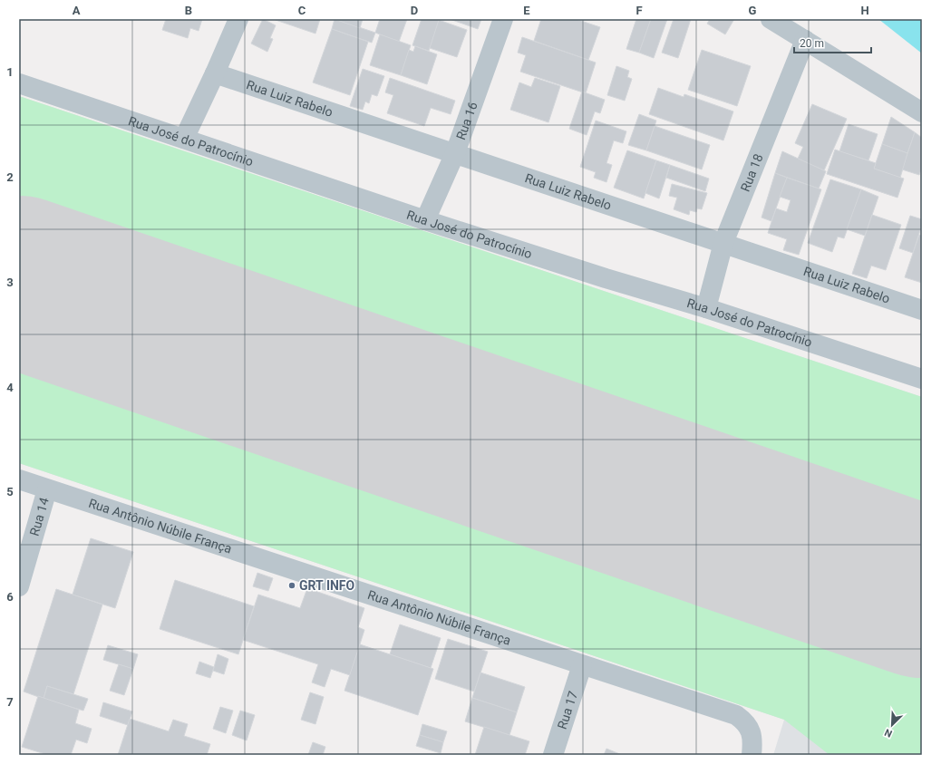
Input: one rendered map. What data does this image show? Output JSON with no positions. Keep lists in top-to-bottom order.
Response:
{
  "streets": {
    "street": [
      "Rua Luiz Rabelo",
      "Rua 16",
      "Rua José do Patrocínio",
      "Rua 18",
      "Rua 14",
      "Rua Antônio Núbile França",
      "Rua 17"
    ]
  },
  "crossings": [
    ["Rua Luiz Rabelo", "Rua 16"],
    ["Rua Luiz Rabelo", "Rua 18"],
    ["Rua 16", "Rua José do Patrocínio"],
    ["Rua José do Patrocínio", "Rua 18"],
    ["Rua 14", "Rua Antônio Núbile França"],
    ["Rua Antônio Núbile França", "Rua 17"]
  ],
  "places": ["GRT INFO"],
  "scale_bar": "20 m",
  "north": "bottom left",
  "grid": {
    "columns": [
      "A",
      "B",
      "C",
      "D",
      "E",
      "F",
      "G",
      "H"
    ],
    "rows": [
      "1",
      "2",
      "3",
      "4",
      "5",
      "6",
      "7"
    ]
  }
}
